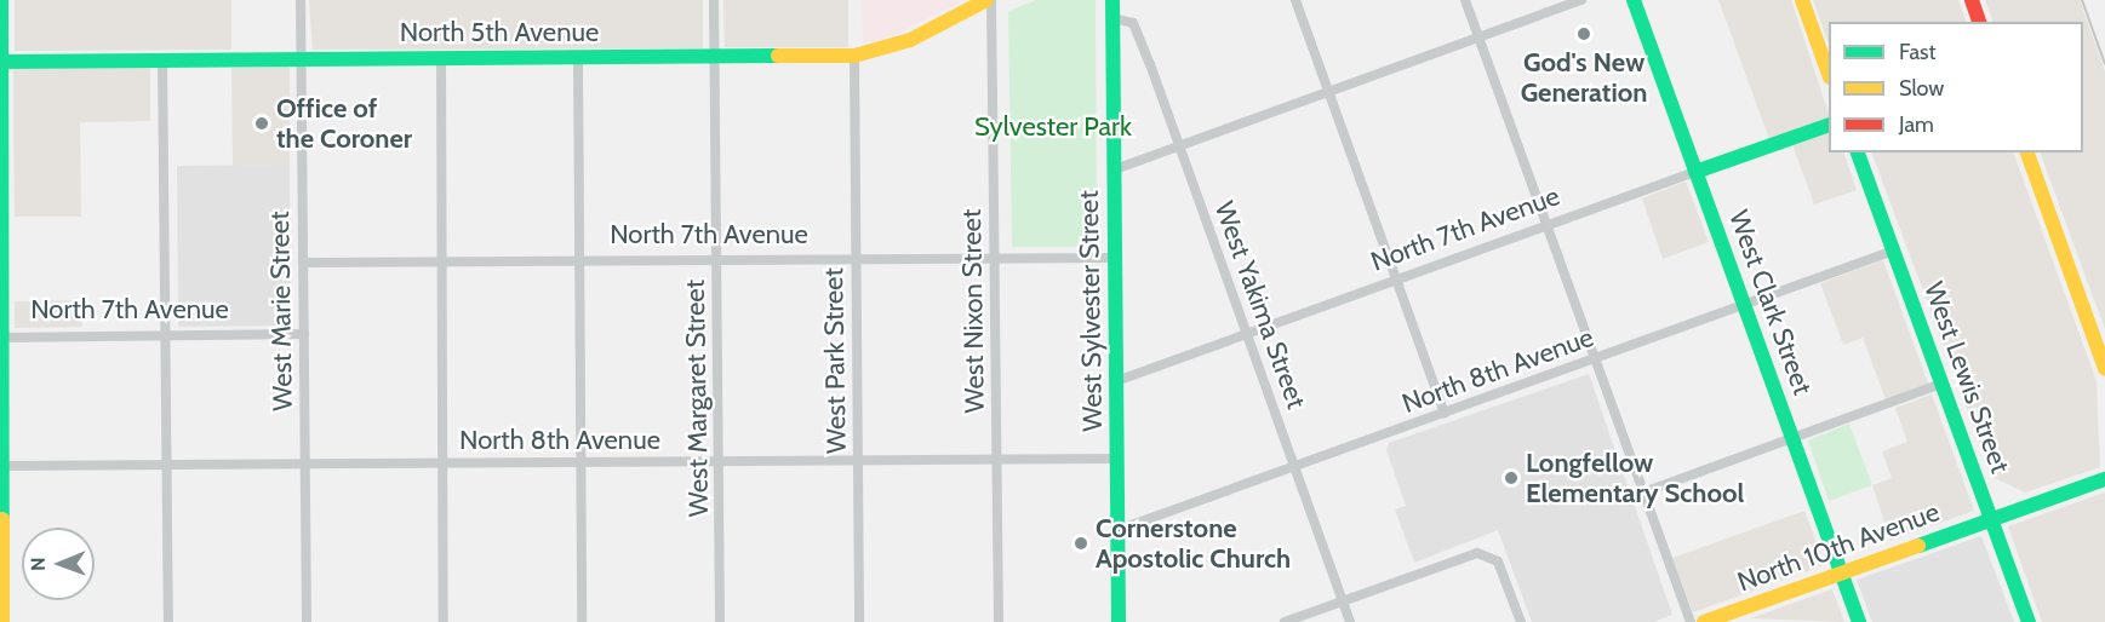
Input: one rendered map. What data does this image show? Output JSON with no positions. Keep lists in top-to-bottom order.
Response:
{
  "streets": {
    "street": [
      "North 5th Avenue",
      "North 7th Avenue",
      "West Clark Street",
      "West Yakima Street",
      "West Marie Street",
      "West Nixon Street",
      "West Sylvester Street",
      "West Park Street",
      "North 8th Avenue",
      "West Lewis Street",
      "West Margaret Street",
      "North 10th Avenue"
    ]
  },
  "crossings": [
    ["North 5th Avenue", "West Marie Street"],
    ["North 5th Avenue", "West Nixon Street"],
    ["North 5th Avenue", "West Park Street"],
    ["North 5th Avenue", "West Margaret Street"],
    ["North 7th Avenue", "West Clark Street"],
    ["North 7th Avenue", "West Yakima Street"],
    ["North 7th Avenue", "West Marie Street"],
    ["North 7th Avenue", "West Nixon Street"],
    ["North 7th Avenue", "West Sylvester Street"],
    ["North 7th Avenue", "West Park Street"],
    ["North 7th Avenue", "West Margaret Street"],
    ["West Clark Street", "North 8th Avenue"],
    ["West Clark Street", "North 10th Avenue"],
    ["West Yakima Street", "West Sylvester Street"],
    ["West Yakima Street", "North 8th Avenue"],
    ["West Marie Street", "North 8th Avenue"],
    ["West Nixon Street", "North 8th Avenue"],
    ["West Sylvester Street", "North 8th Avenue"],
    ["West Park Street", "North 8th Avenue"],
    ["North 8th Avenue", "West Lewis Street"],
    ["North 8th Avenue", "West Margaret Street"],
    ["West Lewis Street", "North 10th Avenue"]
  ],
  "parks": ["Sylvester Park"],
  "places": [
    "God's New Generation",
    "Office of the Coroner",
    "Longfellow Elementary School",
    "Cornerstone Apostolic Church"
  ],
  "legend": ["Fast", "Slow", "Jam"],
  "north": "left"
}
